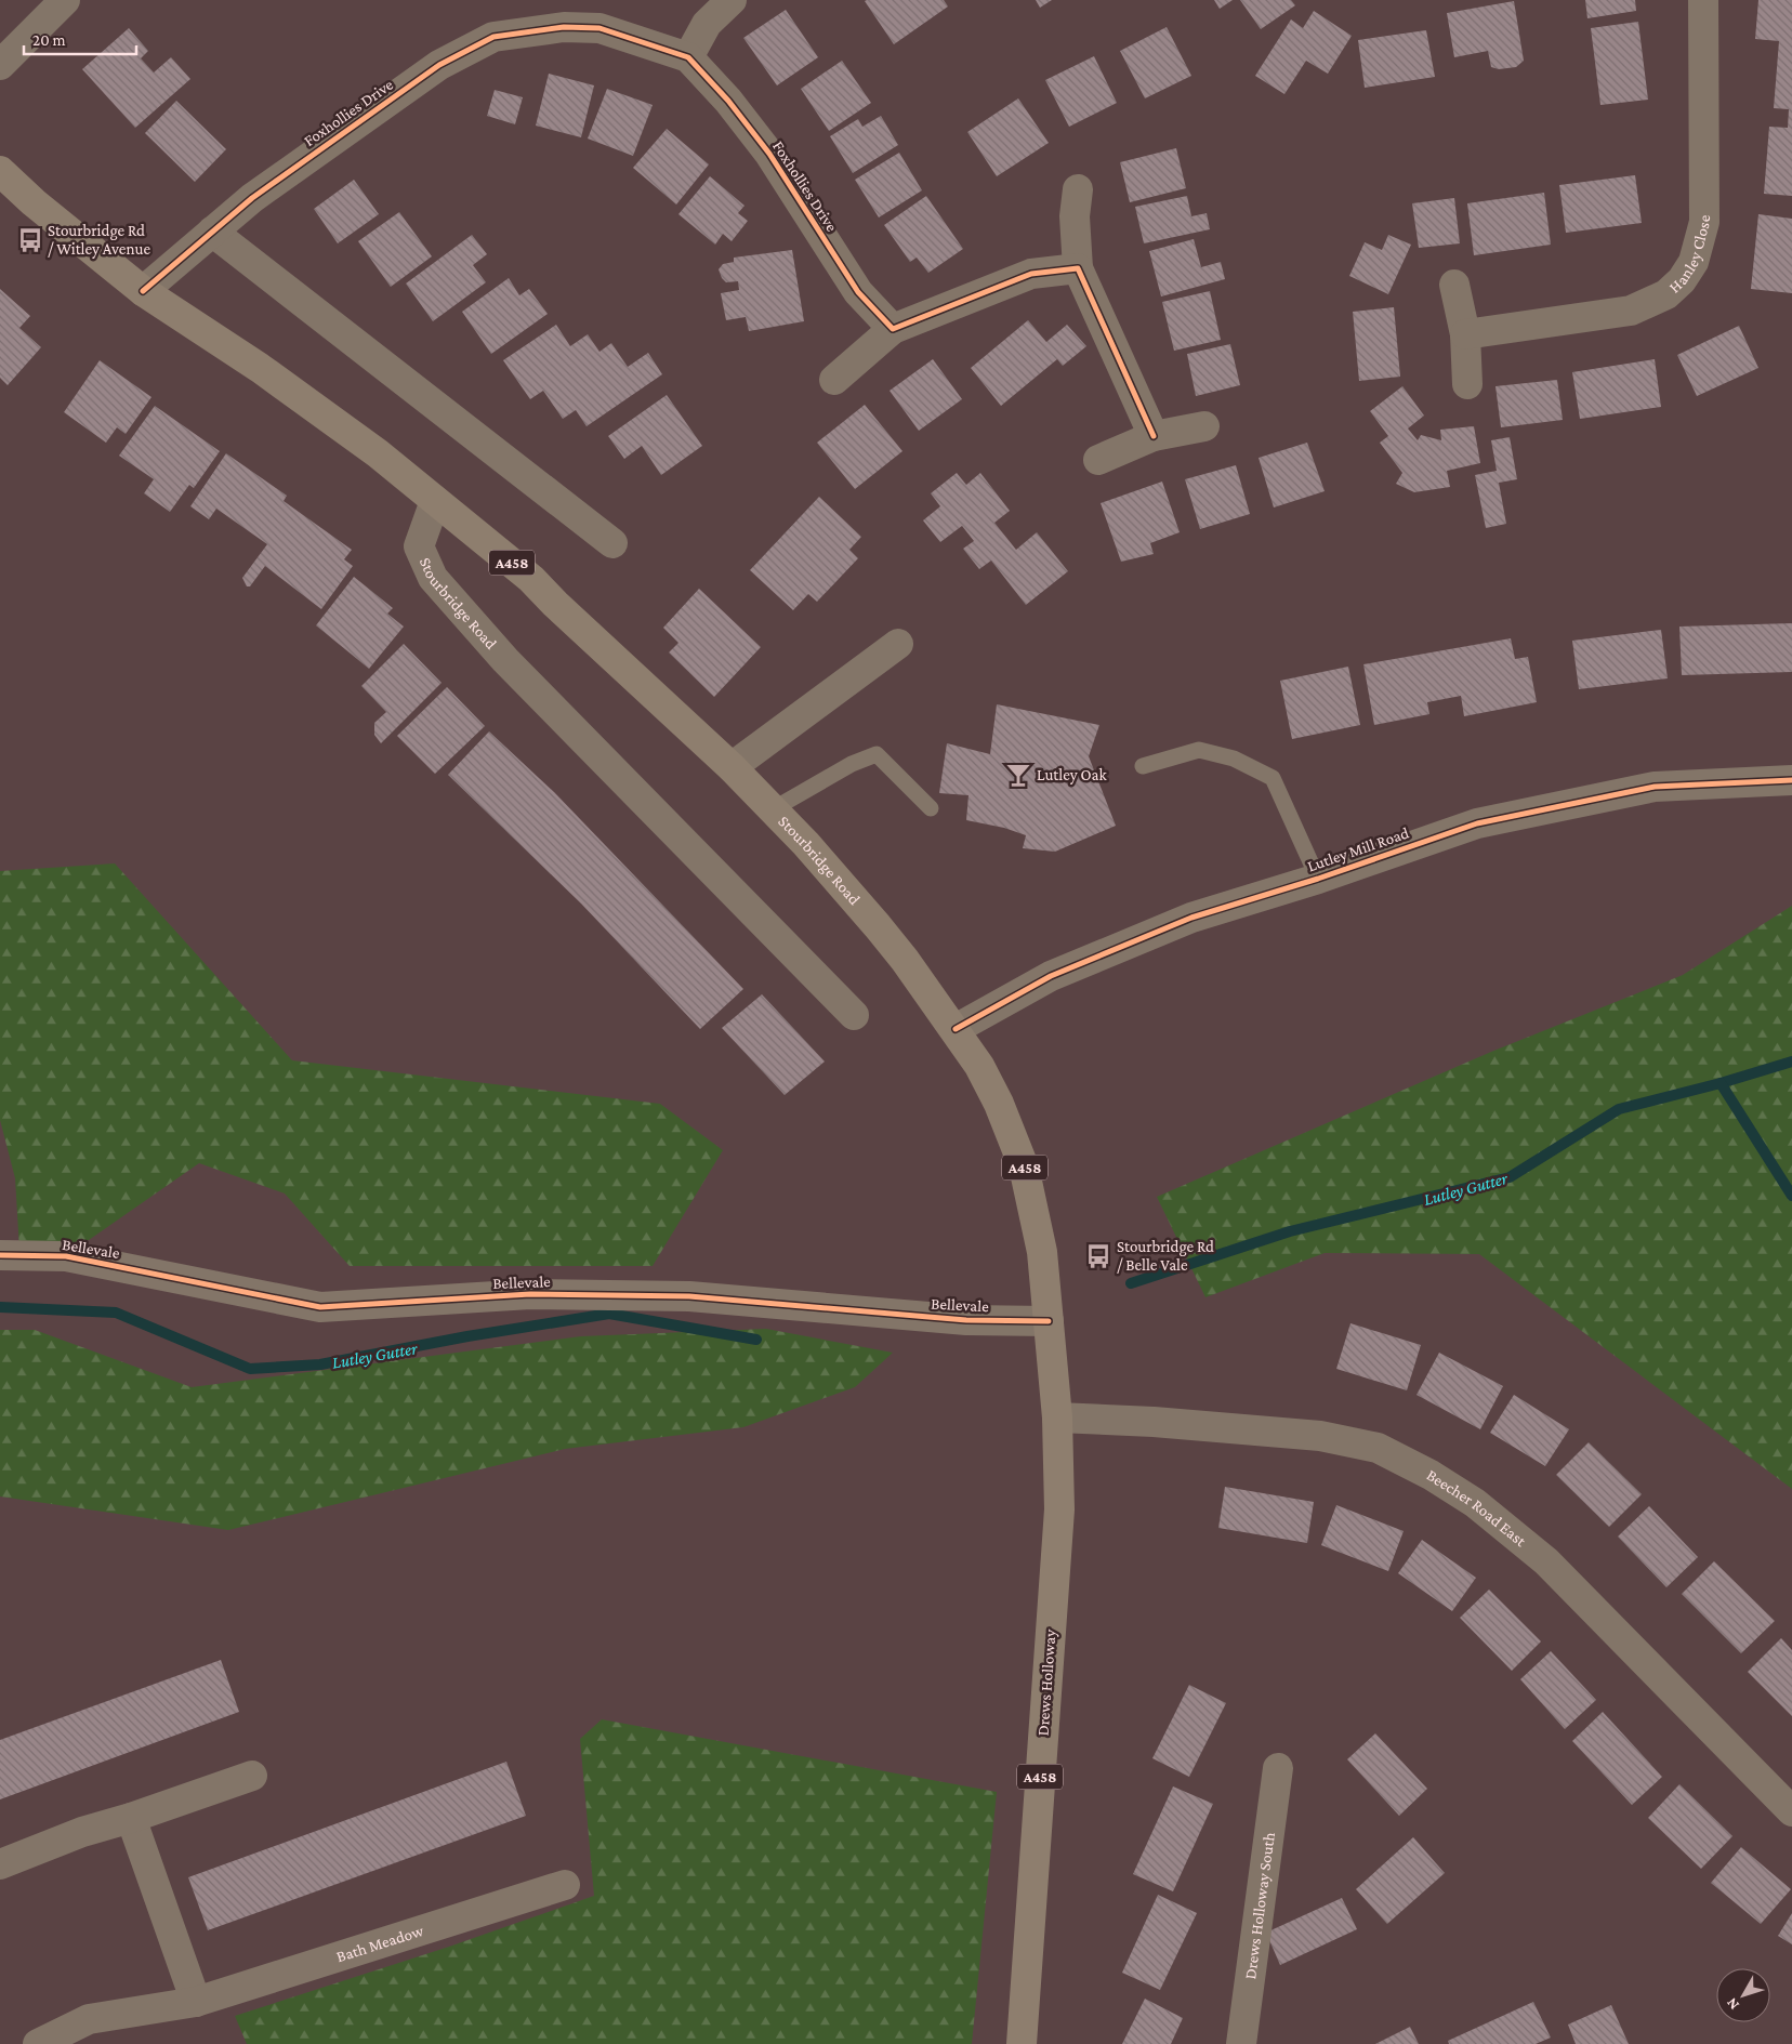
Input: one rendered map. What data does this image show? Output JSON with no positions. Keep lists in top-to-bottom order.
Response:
{
  "streets": {
    "highway": ["A458", "Stourbridge Road", "Drews Holloway"],
    "street": [
      "Foxhollies Drive",
      "Hanley Close",
      "Lutley Mill Road",
      "Bellevale",
      "Beecher Road East",
      "Drews Holloway South",
      "Bath Meadow"
    ]
  },
  "crossings": [
    ["Foxhollies Drive", "Stourbridge Road"],
    ["Stourbridge Road", "Lutley Mill Road"],
    ["Stourbridge Road", "Bellevale"],
    ["Stourbridge Road", "Drews Holloway"],
    ["Bellevale", "Drews Holloway"],
    ["Beecher Road East", "Drews Holloway"]
  ],
  "water": ["Lutley Gutter"],
  "places": {
    "bus stop": ["Stourbridge Rd / Witley Avenue", "Stourbridge Rd / Belle Vale"],
    "bar": ["Lutley Oak"]
  },
  "scale_bar": "20 m",
  "north": "bottom left"
}
